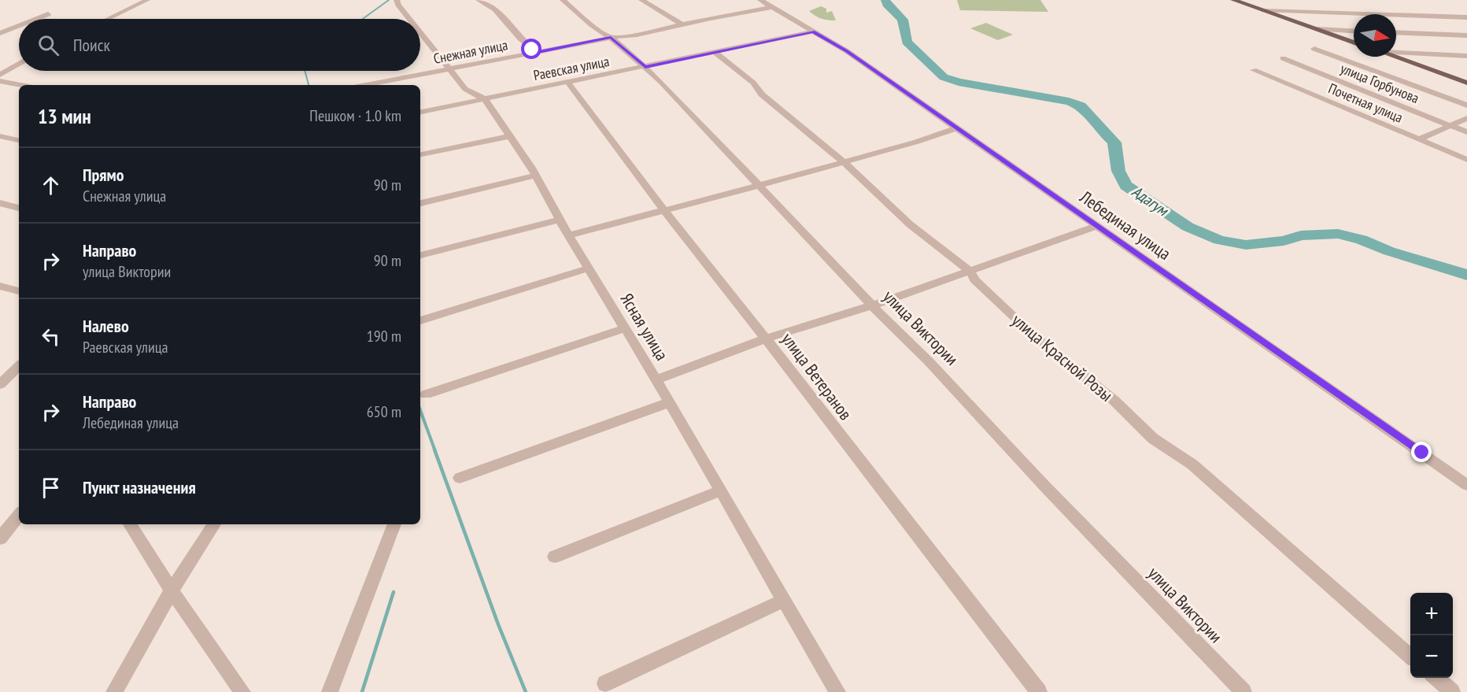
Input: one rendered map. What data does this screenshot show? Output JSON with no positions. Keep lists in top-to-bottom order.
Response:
{
  "streets": {
    "street": [
      "Снежная улица",
      "Раевская улица",
      "улица Горбунова",
      "Почетная улица",
      "Лебединая улица",
      "Ясная улица",
      "улица Виктории",
      "улица Красной Розы",
      "улица Ветеранов"
    ]
  },
  "crossings": [
    ["Снежная улица", "Лебединая улица"],
    ["Снежная улица", "Ясная улица"],
    ["Снежная улица", "улица Виктории"],
    ["Раевская улица", "Лебединая улица"],
    ["Раевская улица", "Ясная улица"],
    ["Раевская улица", "улица Виктории"],
    ["Раевская улица", "улица Красной Розы"],
    ["Раевская улица", "улица Ветеранов"]
  ],
  "water": ["Адагум"],
  "north": "right",
  "page": {
    "search": "Поиск",
    "heading": ["13 мин", "Пешком · 1.0 km"],
    "list": [
      ["Прямо", "Снежная улица", "90 m"],
      ["Направо", "улица Виктории", "90 m"],
      ["Налево", "Раевская улица", "190 m"],
      ["Направо", "Лебединая улица", "650 m"],
      "Пункт назначения"
    ],
    "map_buttons": ["+", "−"]
  }
}
